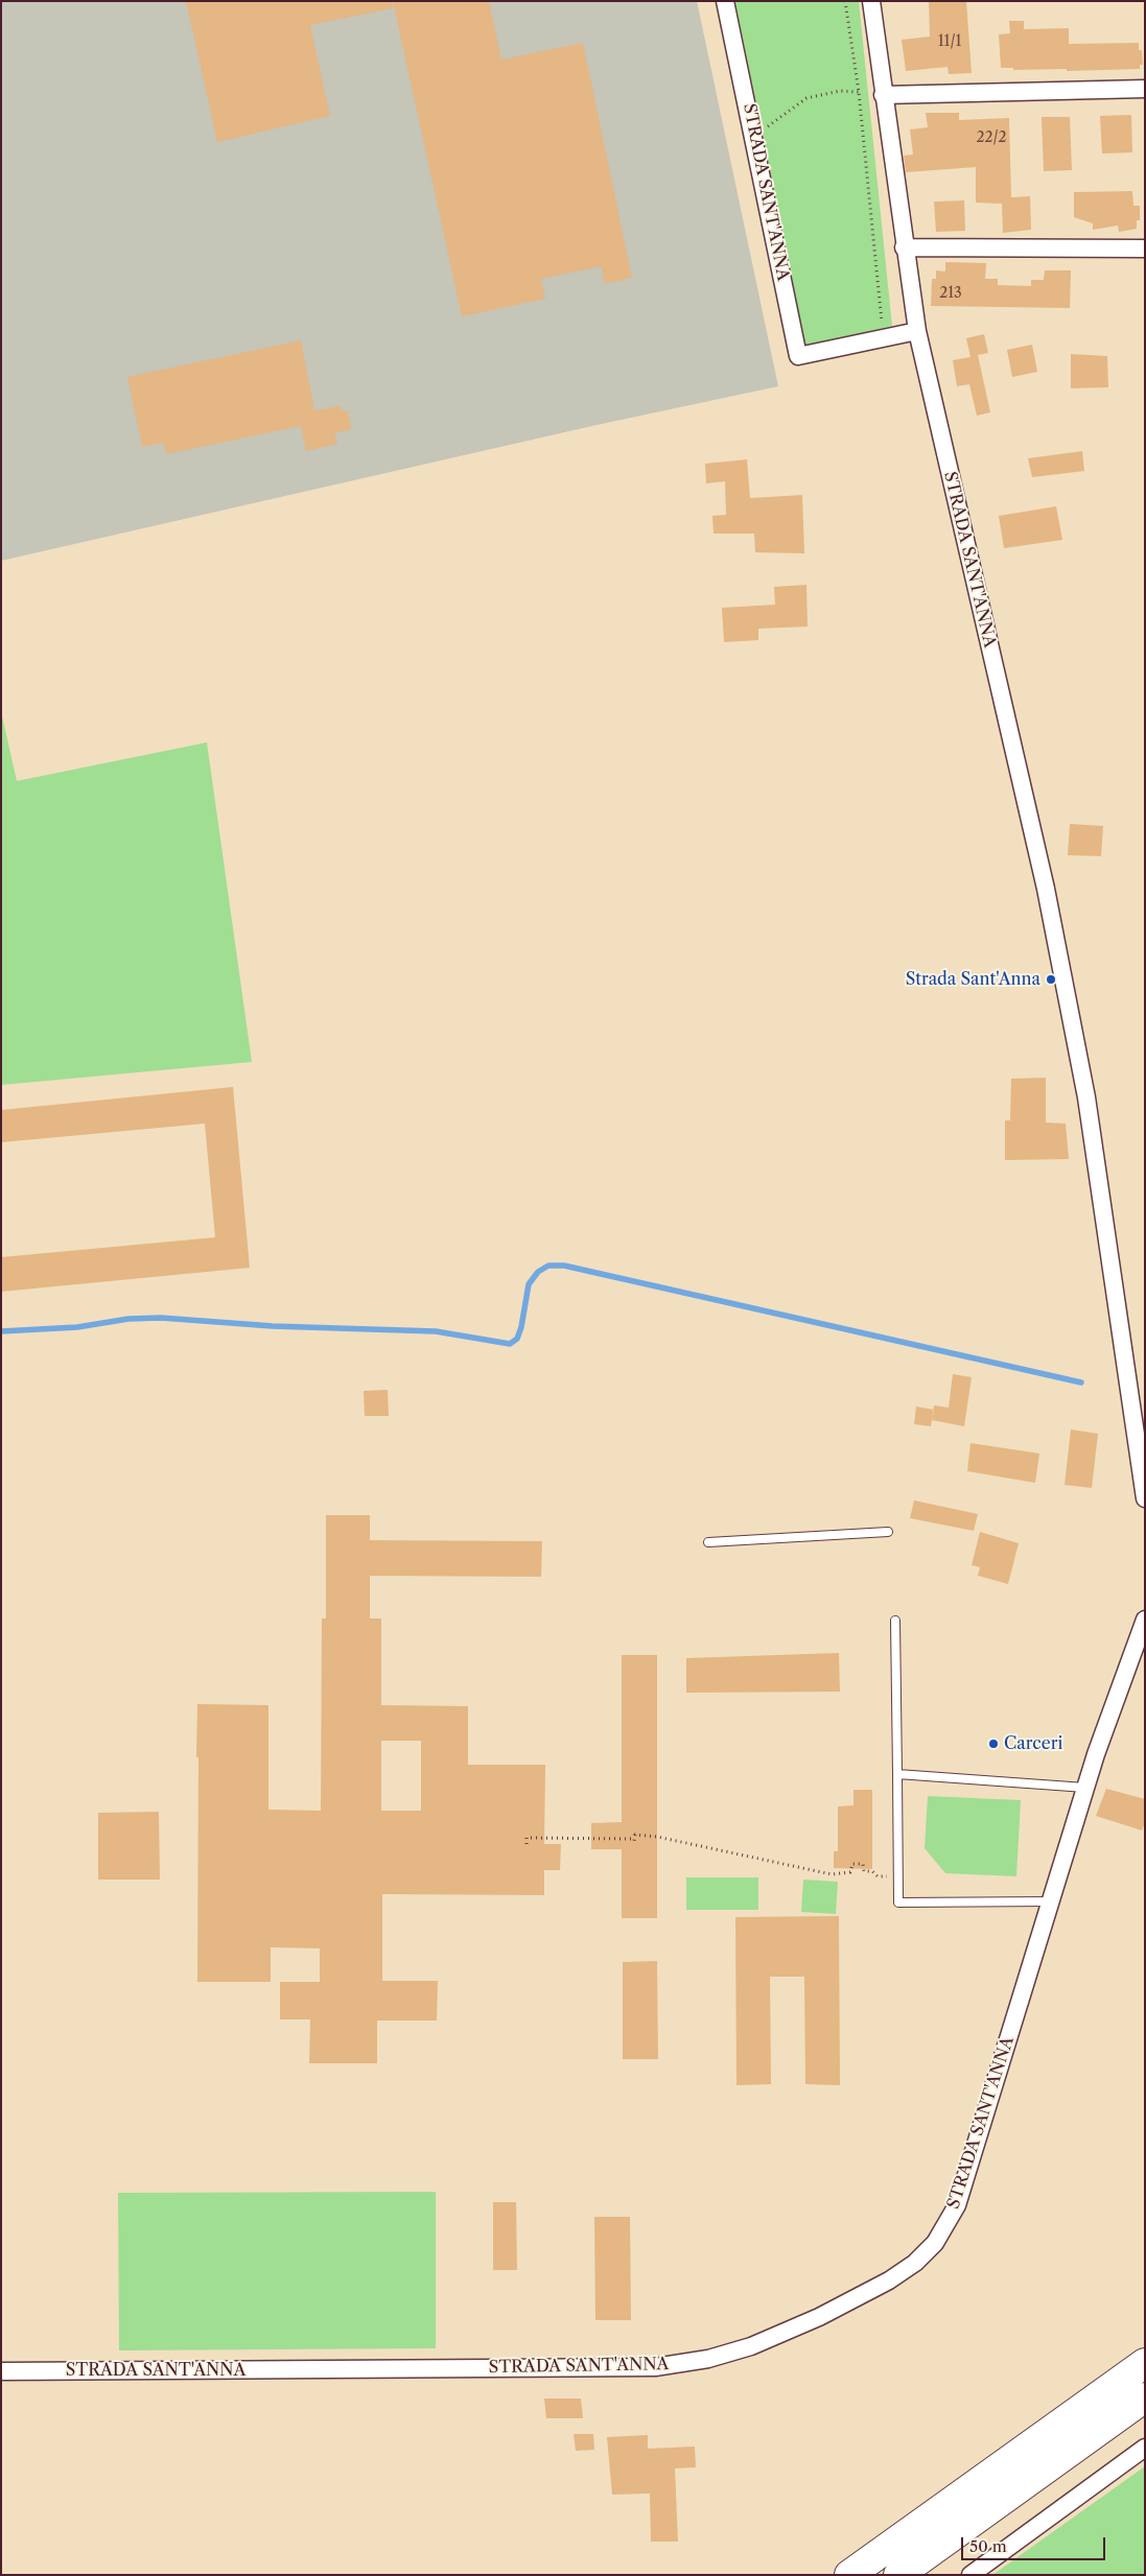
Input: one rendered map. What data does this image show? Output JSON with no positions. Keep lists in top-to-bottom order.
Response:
{
  "streets": {
    "street": ["STRADA SANT'ANNA"]
  },
  "places": ["Strada Sant'Anna", "Carceri"],
  "house_numbers": ["11/1", "22/2", "213"],
  "scale_bar": "50 m"
}
